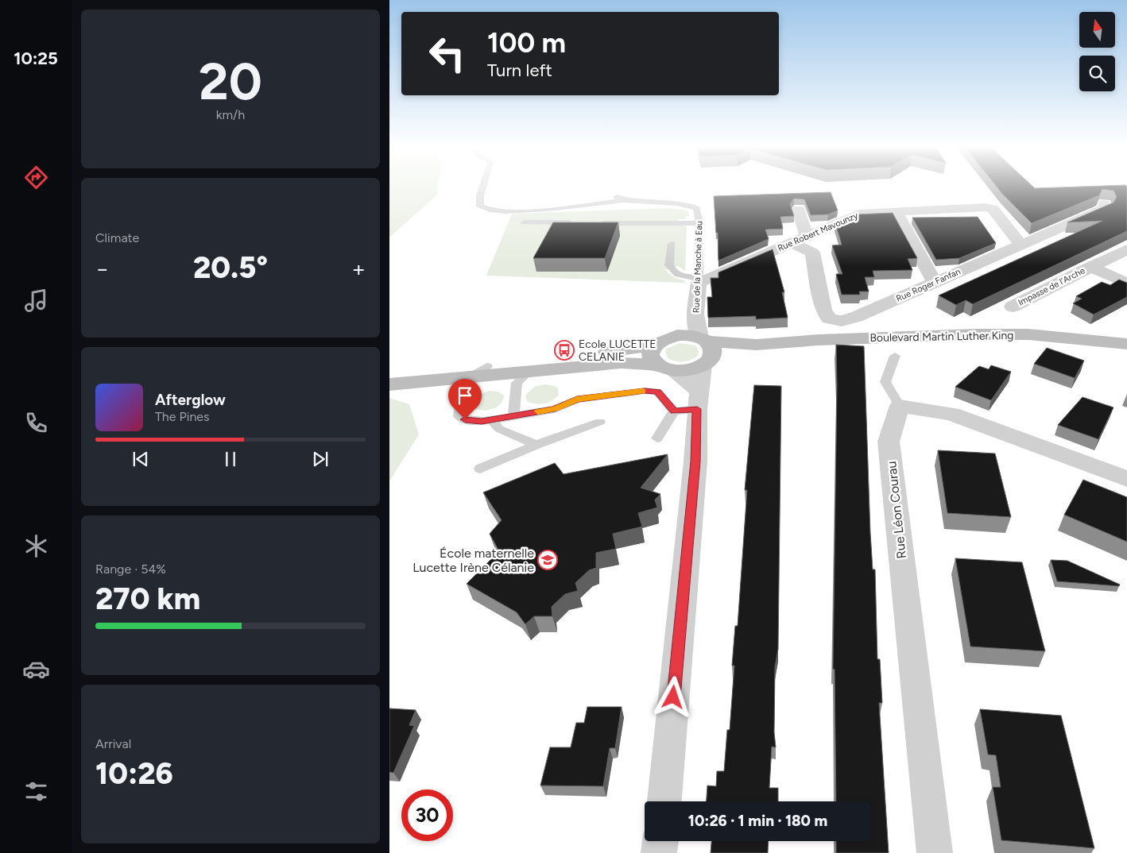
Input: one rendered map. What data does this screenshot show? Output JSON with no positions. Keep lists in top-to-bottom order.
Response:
{
  "streets": {
    "main road": ["Boulevard Martin Luther King"],
    "street": [
      "Rue Robert Mavounzy",
      "Rue de la Manche à Eau",
      "Rue Roger Fanfan",
      "Impasse de l'Arche",
      "Rue Léon Courau"
    ]
  },
  "crossings": [
    ["Rue Robert Mavounzy", "Rue de la Manche à Eau"],
    ["Rue Robert Mavounzy", "Rue Roger Fanfan"],
    ["Rue de la Manche à Eau", "Boulevard Martin Luther King"]
  ],
  "places": {
    "bus stop": ["Ecole LUCETTE CELANIE"],
    "school or university": ["École maternelle Lucette Irène Célanie"]
  },
  "north": "top",
  "page": {
    "tabs": "10:25",
    "tile": [
      ["20", "km/h"],
      "Climate",
      ["Range · 54%", "270 km"],
      ["Arrival", "10:26"]
    ],
    "turn": ["100 m", "Turn left"],
    "heat": ["−", "20.5°", "+"],
    "song": ["Afterglow", "The Pines"],
    "limit": "30",
    "trip": "10:26 · 1 min · 180 m"
  }
}
